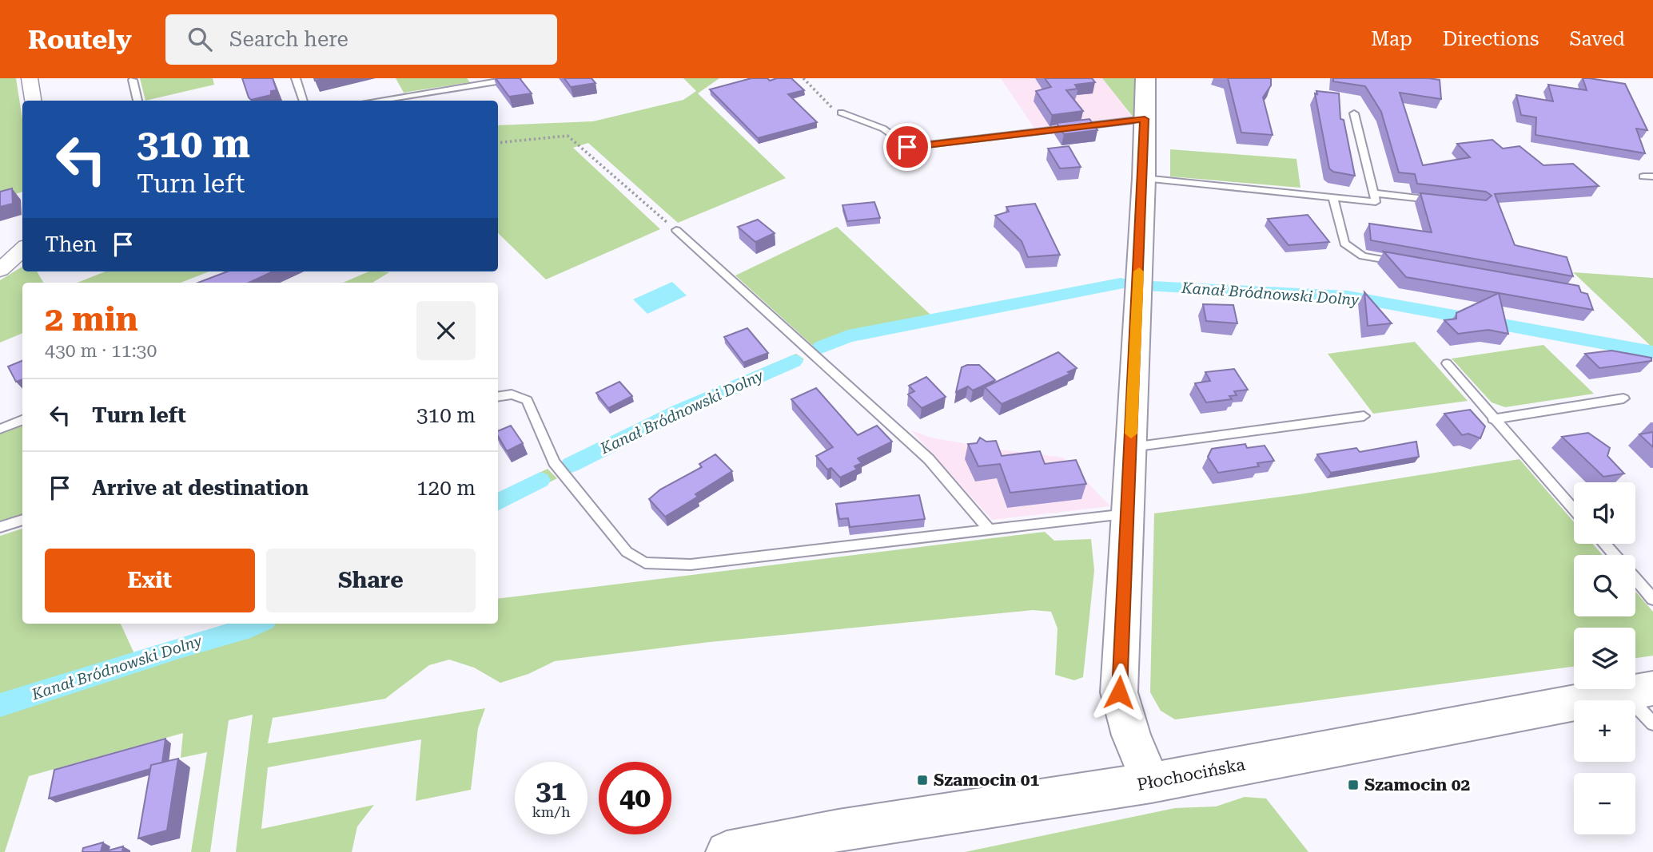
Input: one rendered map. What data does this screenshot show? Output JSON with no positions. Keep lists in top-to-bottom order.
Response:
{
  "streets": {
    "street": ["Płochocińska"]
  },
  "water": ["Kanał Bródnowski Dolny"],
  "places": {
    "transit": ["Szamocin 01", "Szamocin 02"]
  },
  "page": {
    "header": "Routely",
    "search": "Search here",
    "nav": ["Map", "Directions", "Saved"],
    "turn": ["310 m", "Turn left"],
    "then": "Then",
    "heading": ["2 min", "430 m · 11:30"],
    "list": [
      {
        "name": "Turn left",
        "value": "310 m"
      },
      {
        "name": "Arrive at destination",
        "value": "120 m"
      }
    ],
    "map_buttons": ["+", "−"],
    "buttons": ["Exit", "Share"],
    "speed": "31 km/h",
    "limit": "40"
  }
}
